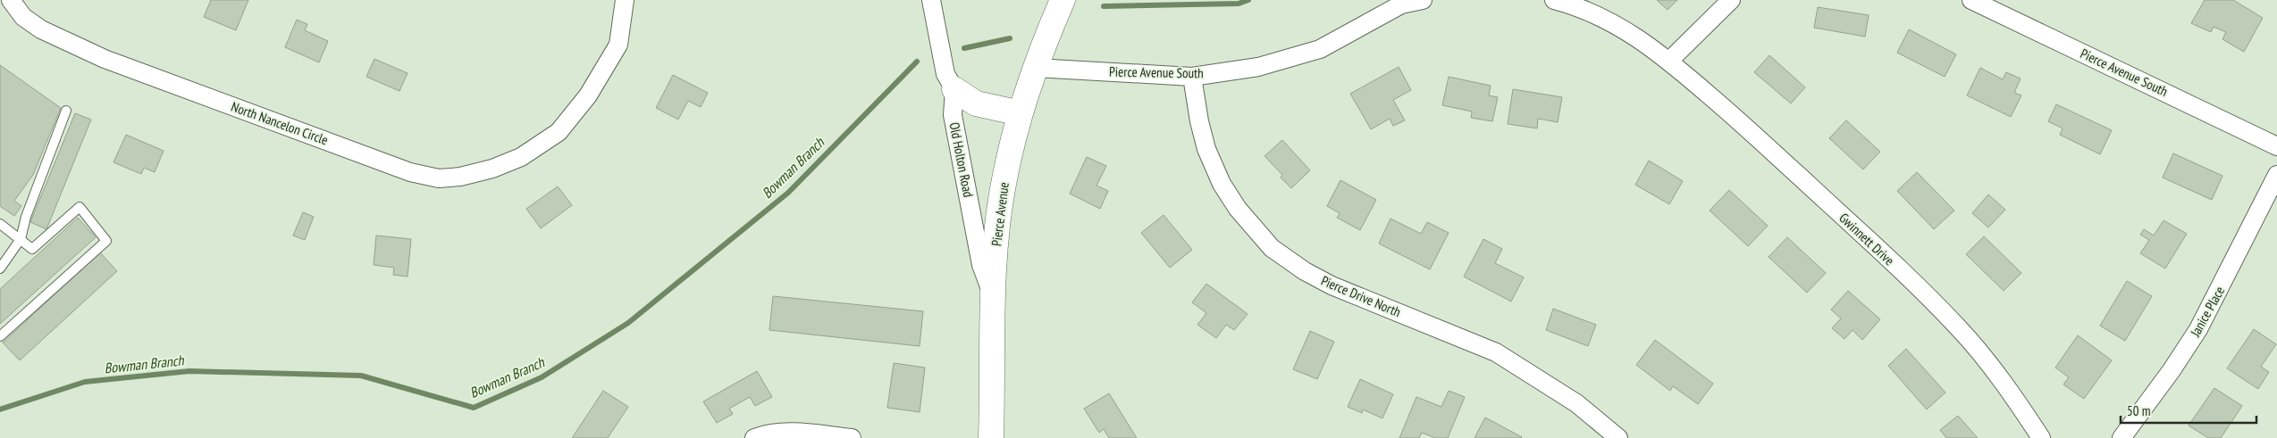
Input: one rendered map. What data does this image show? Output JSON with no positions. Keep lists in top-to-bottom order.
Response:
{
  "streets": {
    "main road": ["Pierce Avenue"],
    "street": [
      "Pierce Avenue South",
      "North Nancelon Circle",
      "Old Holton Road",
      "Gwinnett Drive",
      "Pierce Drive North",
      "Janice Place"
    ]
  },
  "crossings": [
    ["Pierce Avenue South", "Pierce Avenue"],
    ["Pierce Avenue South", "Pierce Drive North"],
    ["Old Holton Road", "Pierce Avenue"]
  ],
  "water": ["Bowman Branch"],
  "scale_bar": "50 m"
}
